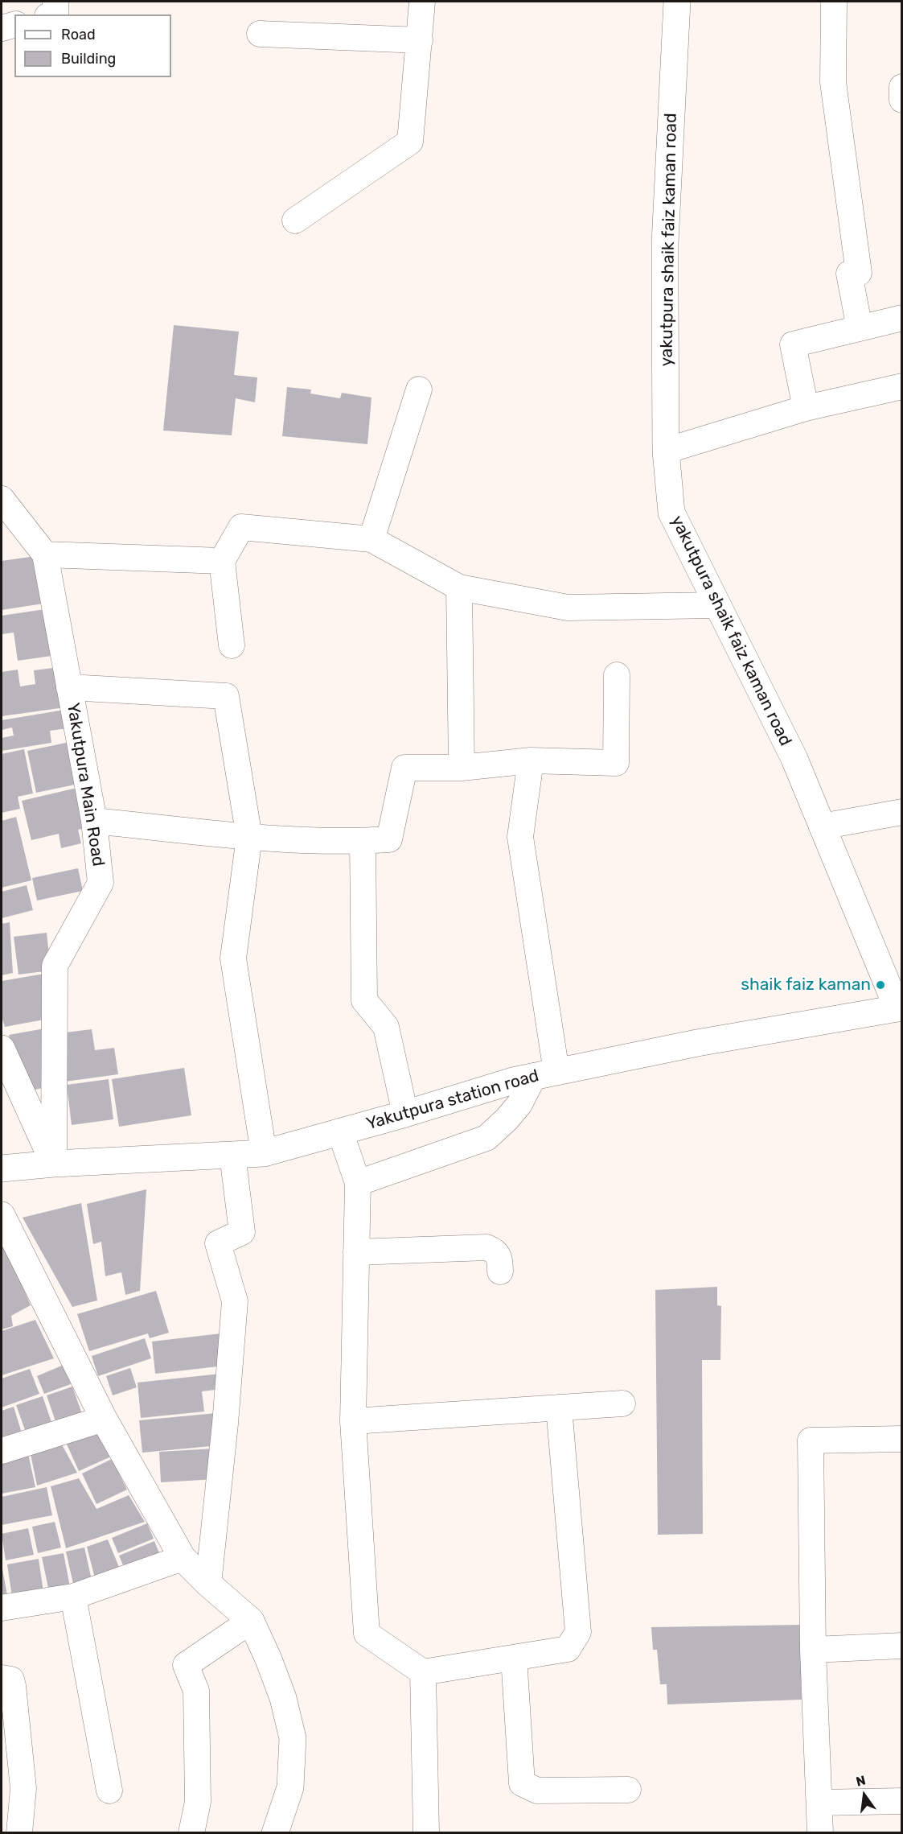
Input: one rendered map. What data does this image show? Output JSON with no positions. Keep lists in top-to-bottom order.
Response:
{
  "streets": {
    "street": ["yakutpura shaik faiz kaman road", "Yakutpura Main Road", "Yakutpura station road"]
  },
  "crossings": [
    ["yakutpura shaik faiz kaman road", "Yakutpura station road"],
    ["Yakutpura Main Road", "Yakutpura station road"]
  ],
  "places": ["shaik faiz kaman"],
  "legend": ["Road", "Building"],
  "north": "top"
}
